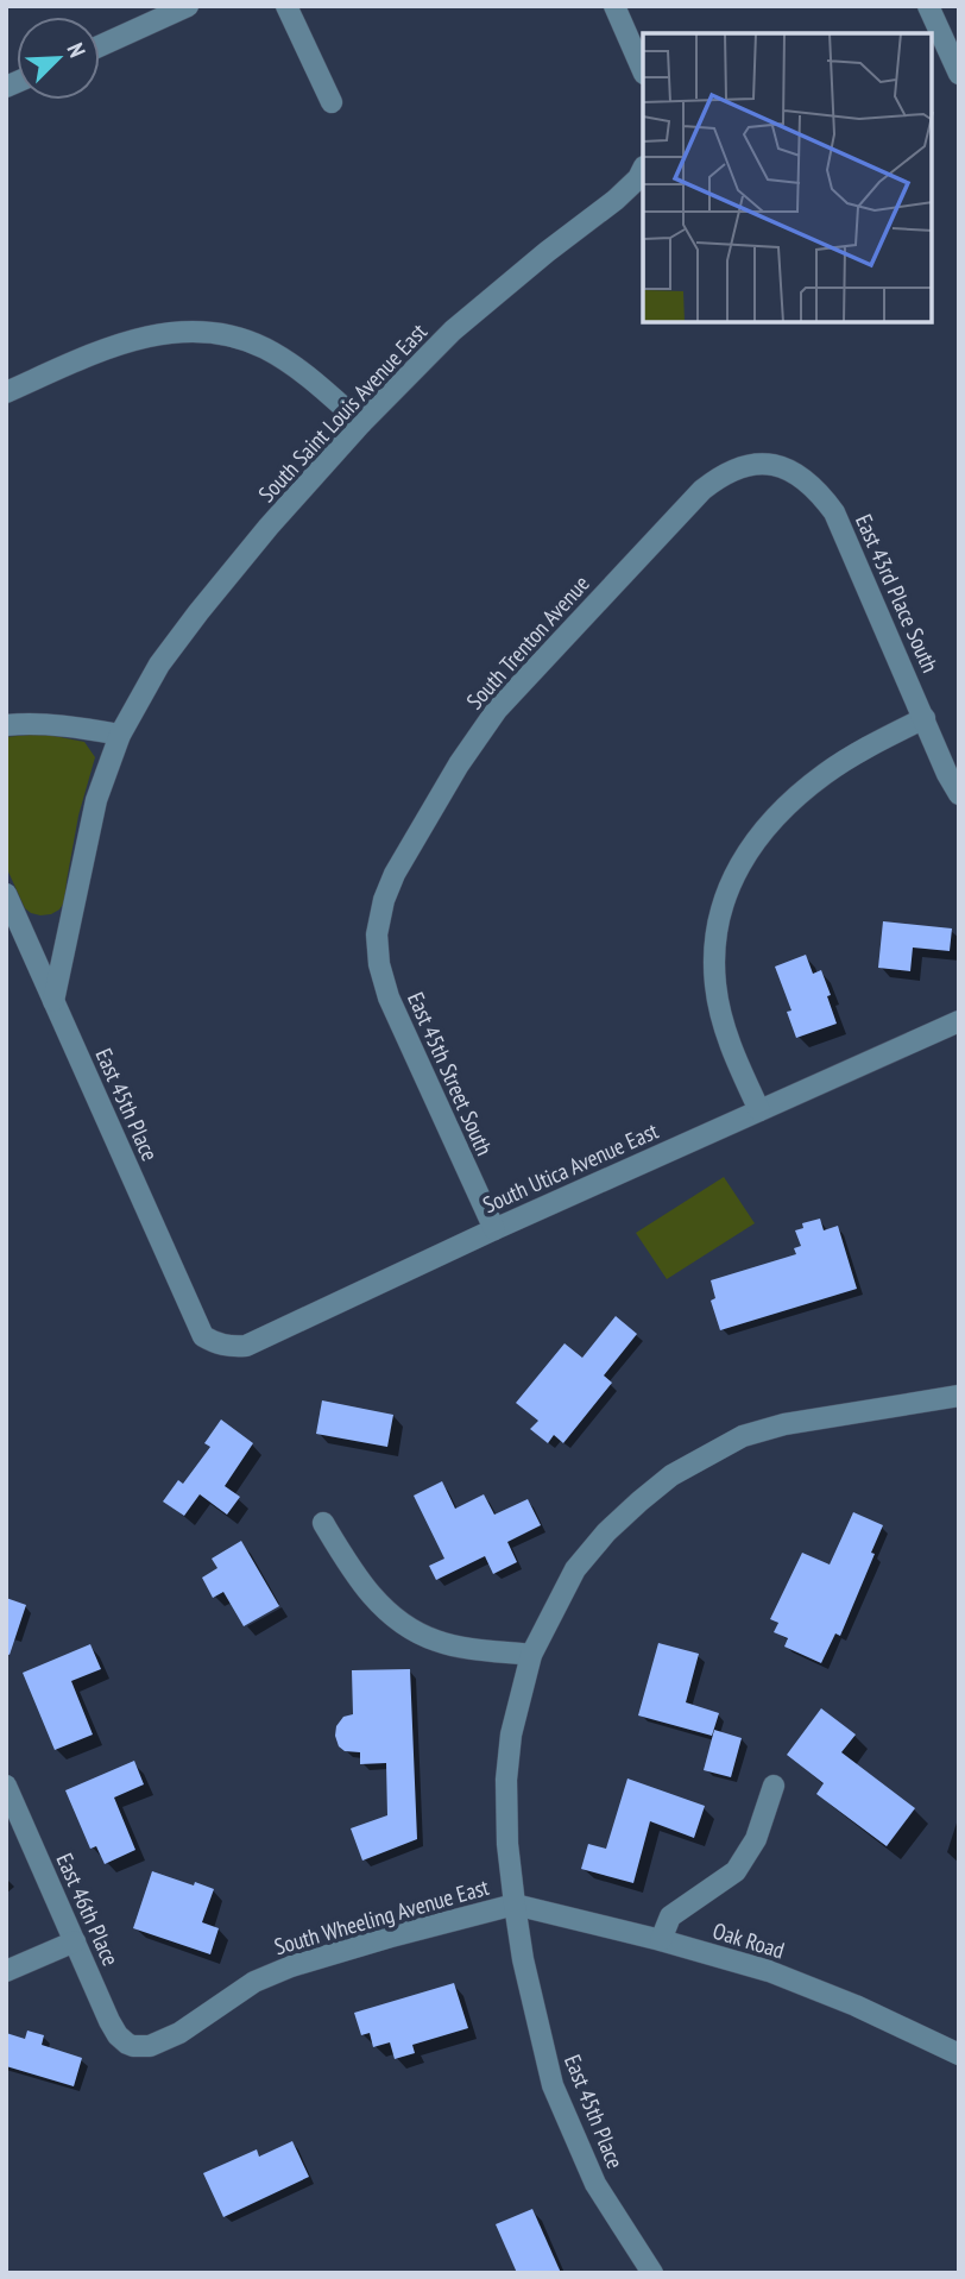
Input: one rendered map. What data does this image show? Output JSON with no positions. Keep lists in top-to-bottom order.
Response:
{
  "streets": {
    "street": [
      "South Saint Louis Avenue East",
      "East 43rd Place South",
      "South Trenton Avenue",
      "East 45th Street South",
      "East 45th Place",
      "South Utica Avenue East",
      "East 46th Place",
      "South Wheeling Avenue East",
      "Oak Road"
    ]
  },
  "crossings": [
    ["South Saint Louis Avenue East", "East 45th Place"],
    ["East 43rd Place South", "South Trenton Avenue"],
    ["South Trenton Avenue", "East 45th Street South"],
    ["East 45th Street South", "South Utica Avenue East"],
    ["East 45th Place", "South Utica Avenue East"],
    ["East 45th Place", "South Wheeling Avenue East"],
    ["East 45th Place", "Oak Road"],
    ["East 46th Place", "South Wheeling Avenue East"],
    ["South Wheeling Avenue East", "Oak Road"]
  ],
  "north": "top right"
}
